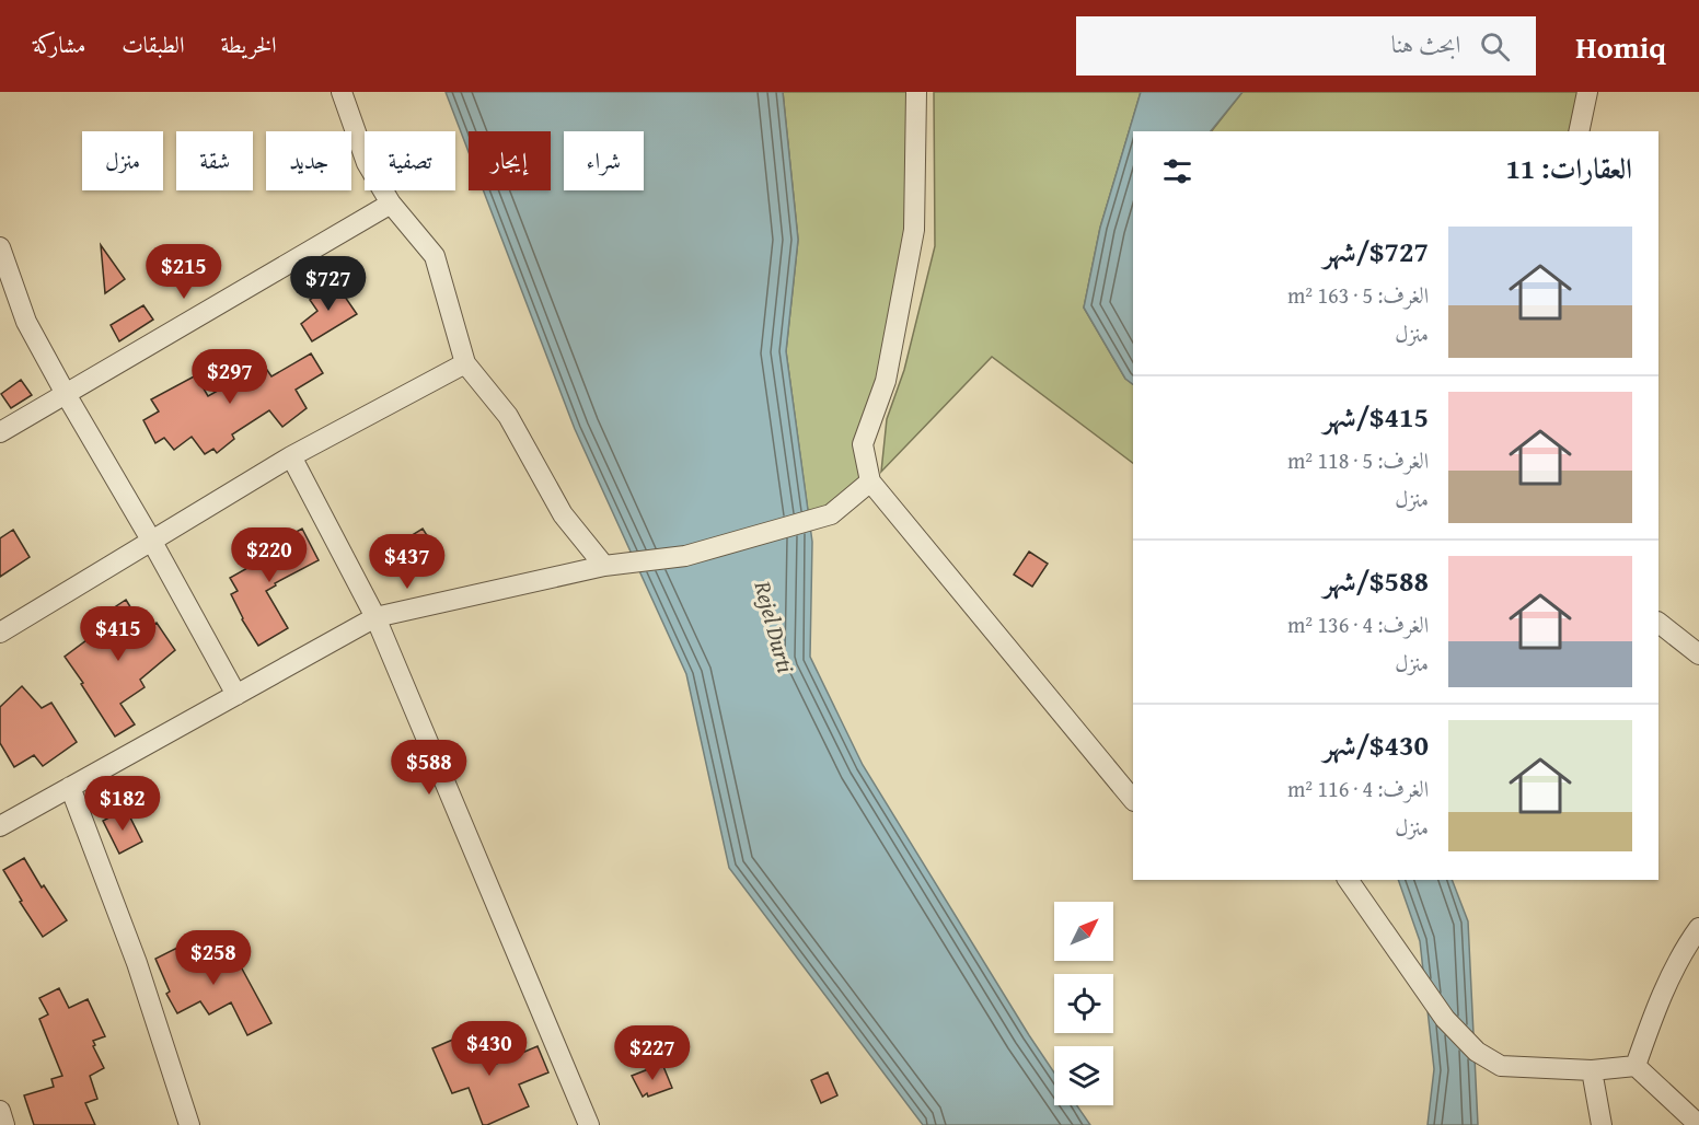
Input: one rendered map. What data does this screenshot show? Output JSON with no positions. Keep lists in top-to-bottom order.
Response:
{
  "water": ["Rejel Durti"],
  "north": "top right",
  "page": {
    "header": "Homiq",
    "search": "ابحث هنا",
    "nav": ["الخريطة", "الطبقات", "مشاركة"],
    "chip": [
      "شراء",
      "إيجار",
      "تصفية",
      "جديد",
      "شقة",
      "منزل"
    ],
    "heading": "العقارات: 11",
    "list": [
      {
        "name": "$727/شهر",
        "note": "الغرف: 5 · 163 m² · منزل"
      },
      {
        "name": "$415/شهر",
        "note": "الغرف: 5 · 118 m² · منزل"
      },
      {
        "name": "$588/شهر",
        "note": "الغرف: 4 · 136 m² · منزل"
      },
      {
        "name": "$430/شهر",
        "note": "الغرف: 4 · 116 m² · منزل"
      }
    ],
    "price": [
      "$215",
      "$727",
      "$297",
      "$220",
      "$437",
      "$415",
      "$588",
      "$182",
      "$258",
      "$430",
      "$227"
    ]
  }
}
